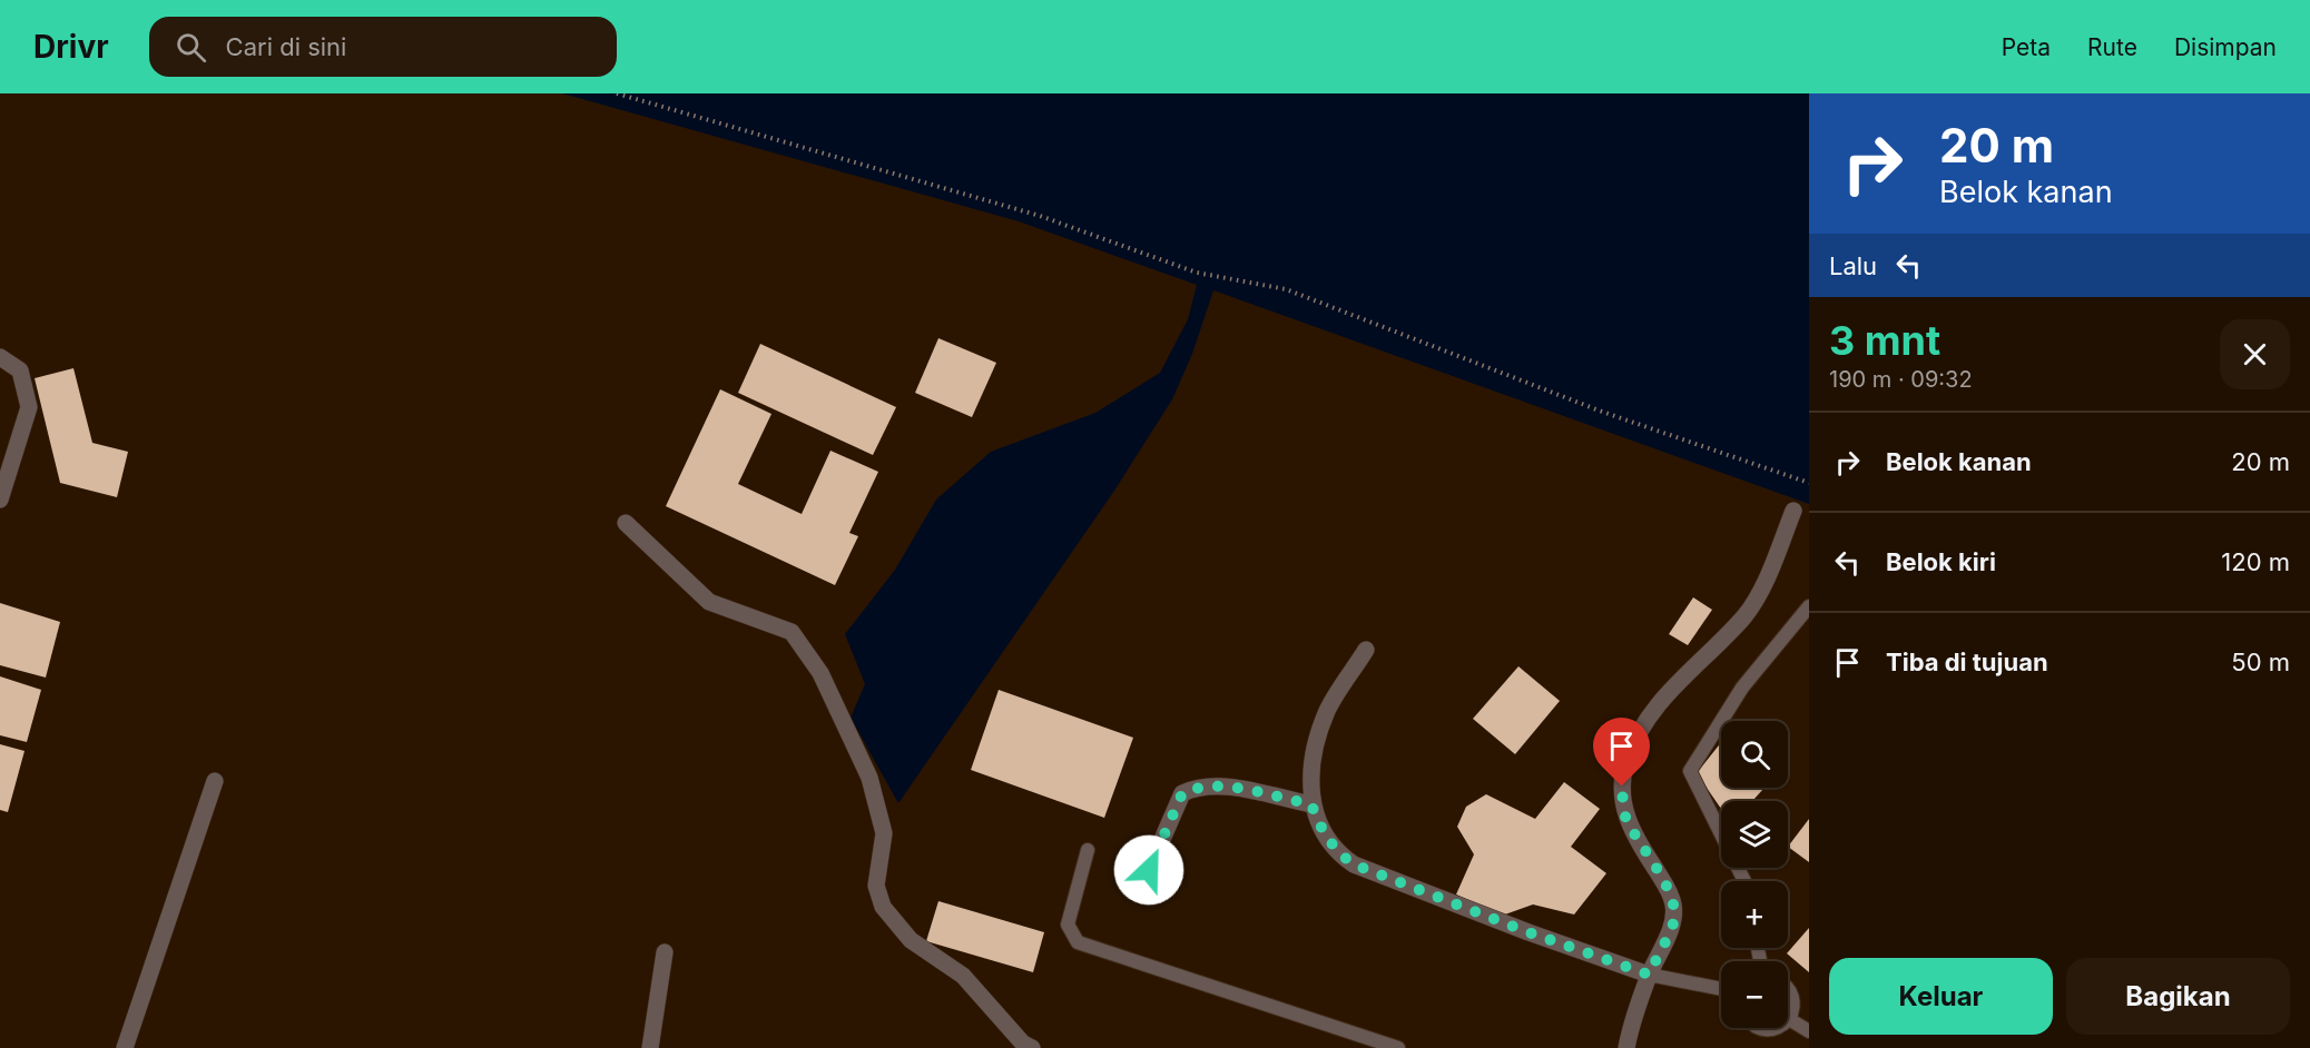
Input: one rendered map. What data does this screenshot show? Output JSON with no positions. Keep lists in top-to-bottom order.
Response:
{
  "page": {
    "header": "Drivr",
    "search": "Cari di sini",
    "nav": ["Peta", "Rute", "Disimpan"],
    "turn": ["20 m", "Belok kanan"],
    "then": "Lalu",
    "heading": ["3 mnt", "190 m · 09:32"],
    "list": [
      {
        "name": "Belok kanan",
        "value": "20 m"
      },
      {
        "name": "Belok kiri",
        "value": "120 m"
      },
      {
        "name": "Tiba di tujuan",
        "value": "50 m"
      }
    ],
    "map_buttons": ["+", "−"],
    "buttons": ["Keluar", "Bagikan"]
  }
}
